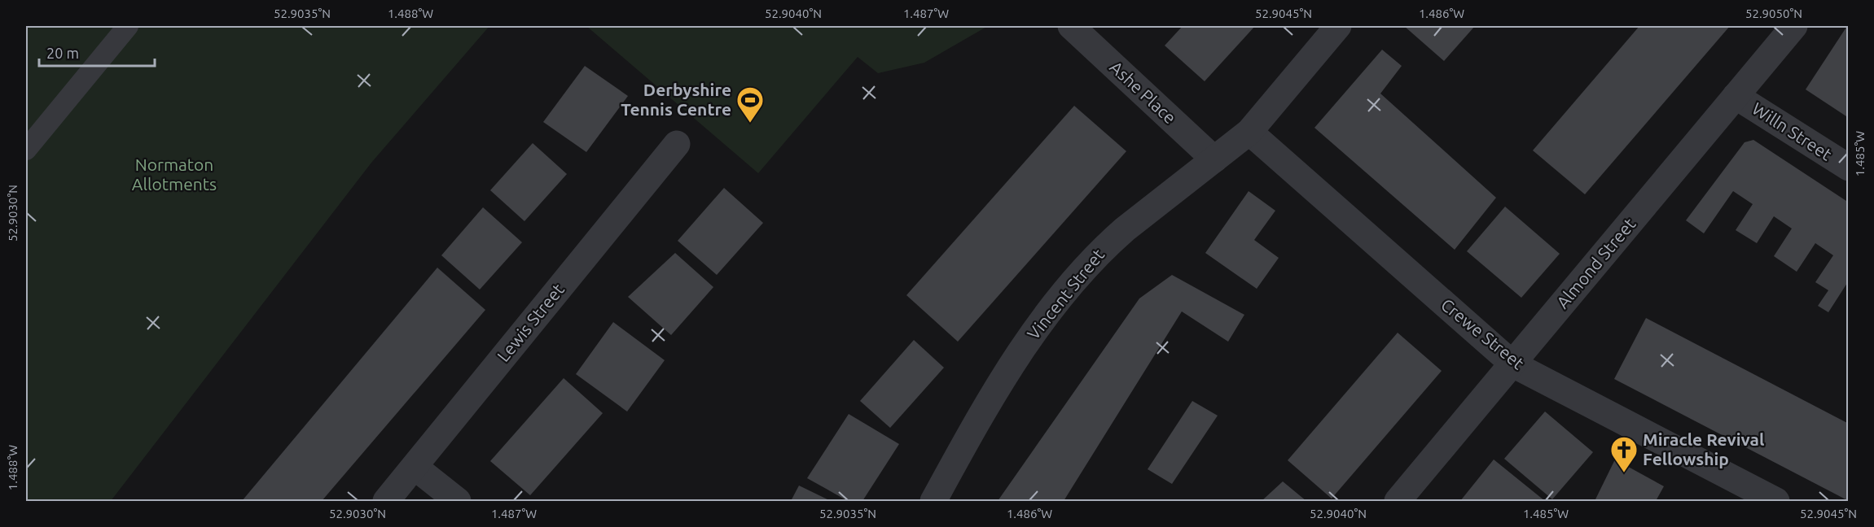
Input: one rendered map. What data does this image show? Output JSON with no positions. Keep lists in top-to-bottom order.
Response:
{
  "streets": {
    "street": [
      "Ashe Place",
      "Willn Street",
      "Almond Street",
      "Vincent Street",
      "Lewis Street",
      "Crewe Street"
    ]
  },
  "crossings": [
    ["Ashe Place", "Vincent Street"],
    ["Willn Street", "Almond Street"],
    ["Almond Street", "Crewe Street"],
    ["Vincent Street", "Crewe Street"]
  ],
  "parks": ["Normaton Allotments"],
  "places": {
    "sports": ["Derbyshire Tennis Centre"],
    "church": ["Miracle Revival Fellowship"]
  },
  "scale_bar": "20 m",
  "coordinates": [
    "52.9035°N",
    "1.488°W",
    "52.9040°N",
    "1.487°W",
    "52.9045°N",
    "1.486°W",
    "52.9050°N",
    "1.485°W",
    "52.9030°N"
  ]
}
